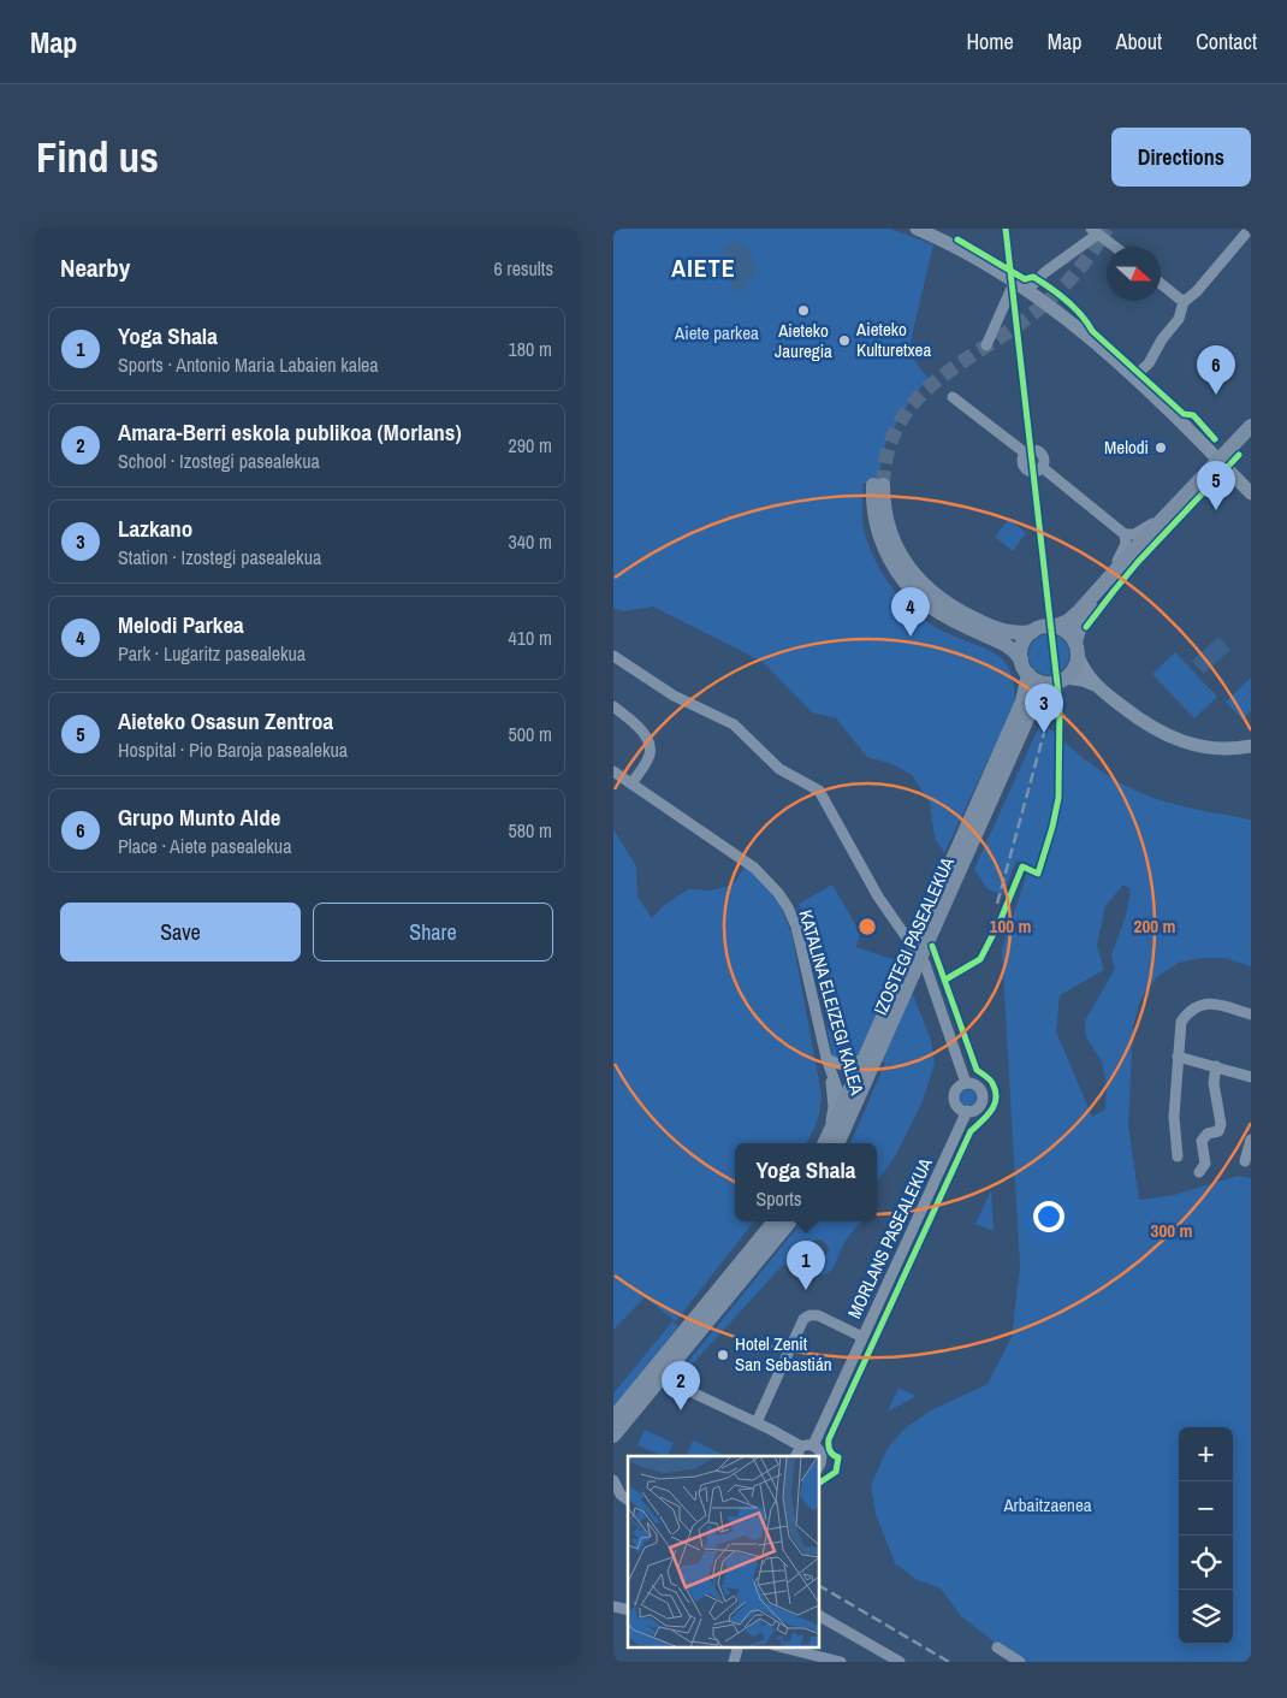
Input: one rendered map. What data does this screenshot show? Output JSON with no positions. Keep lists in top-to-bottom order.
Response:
{
  "streets": {
    "main road": ["IZOSTEGI PASEALEKUA"],
    "street": ["KATALINA ELEIZEGI KALEA", "MORLANS PASEALEKUA"]
  },
  "crossings": [
    ["IZOSTEGI PASEALEKUA", "KATALINA ELEIZEGI KALEA"]
  ],
  "districts": ["AIETE"],
  "parks": ["Aiete parkea", "Arbaitzaenea"],
  "places": [
    "Aieteko Jauregia",
    "Aieteko Kulturetxea",
    "Melodi",
    "Hotel Zenit San Sebastián"
  ],
  "north": "right",
  "page": {
    "header": "Map",
    "nav": [
      "Home",
      "Map",
      "About",
      "Contact"
    ],
    "buttons": [
      "Directions",
      ["Save", "Share"]
    ],
    "title": "Find us",
    "heading": ["Nearby", "6 results"],
    "list": [
      {
        "mark": "1",
        "name": "Yoga Shala",
        "note": "Sports · Antonio Maria Labaien kalea",
        "value": "180 m"
      },
      {
        "mark": "2",
        "name": "Amara-Berri eskola publikoa (Morlans)",
        "note": "School · Izostegi pasealekua",
        "value": "290 m"
      },
      {
        "mark": "3",
        "name": "Lazkano",
        "note": "Station · Izostegi pasealekua",
        "value": "340 m"
      },
      {
        "mark": "4",
        "name": "Melodi Parkea",
        "note": "Park · Lugaritz pasealekua",
        "value": "410 m"
      },
      {
        "mark": "5",
        "name": "Aieteko Osasun Zentroa",
        "note": "Hospital · Pio Baroja pasealekua",
        "value": "500 m"
      },
      {
        "mark": "6",
        "name": "Grupo Munto Alde",
        "note": "Place · Aiete pasealekua",
        "value": "580 m"
      }
    ],
    "pins": [
      "6",
      "5",
      "4",
      "3",
      "1",
      "2"
    ],
    "popup": ["Yoga Shala", "Sports"],
    "map_buttons": ["+", "−"]
  },
  "rings": ["100 m", "200 m", "300 m"]
}
